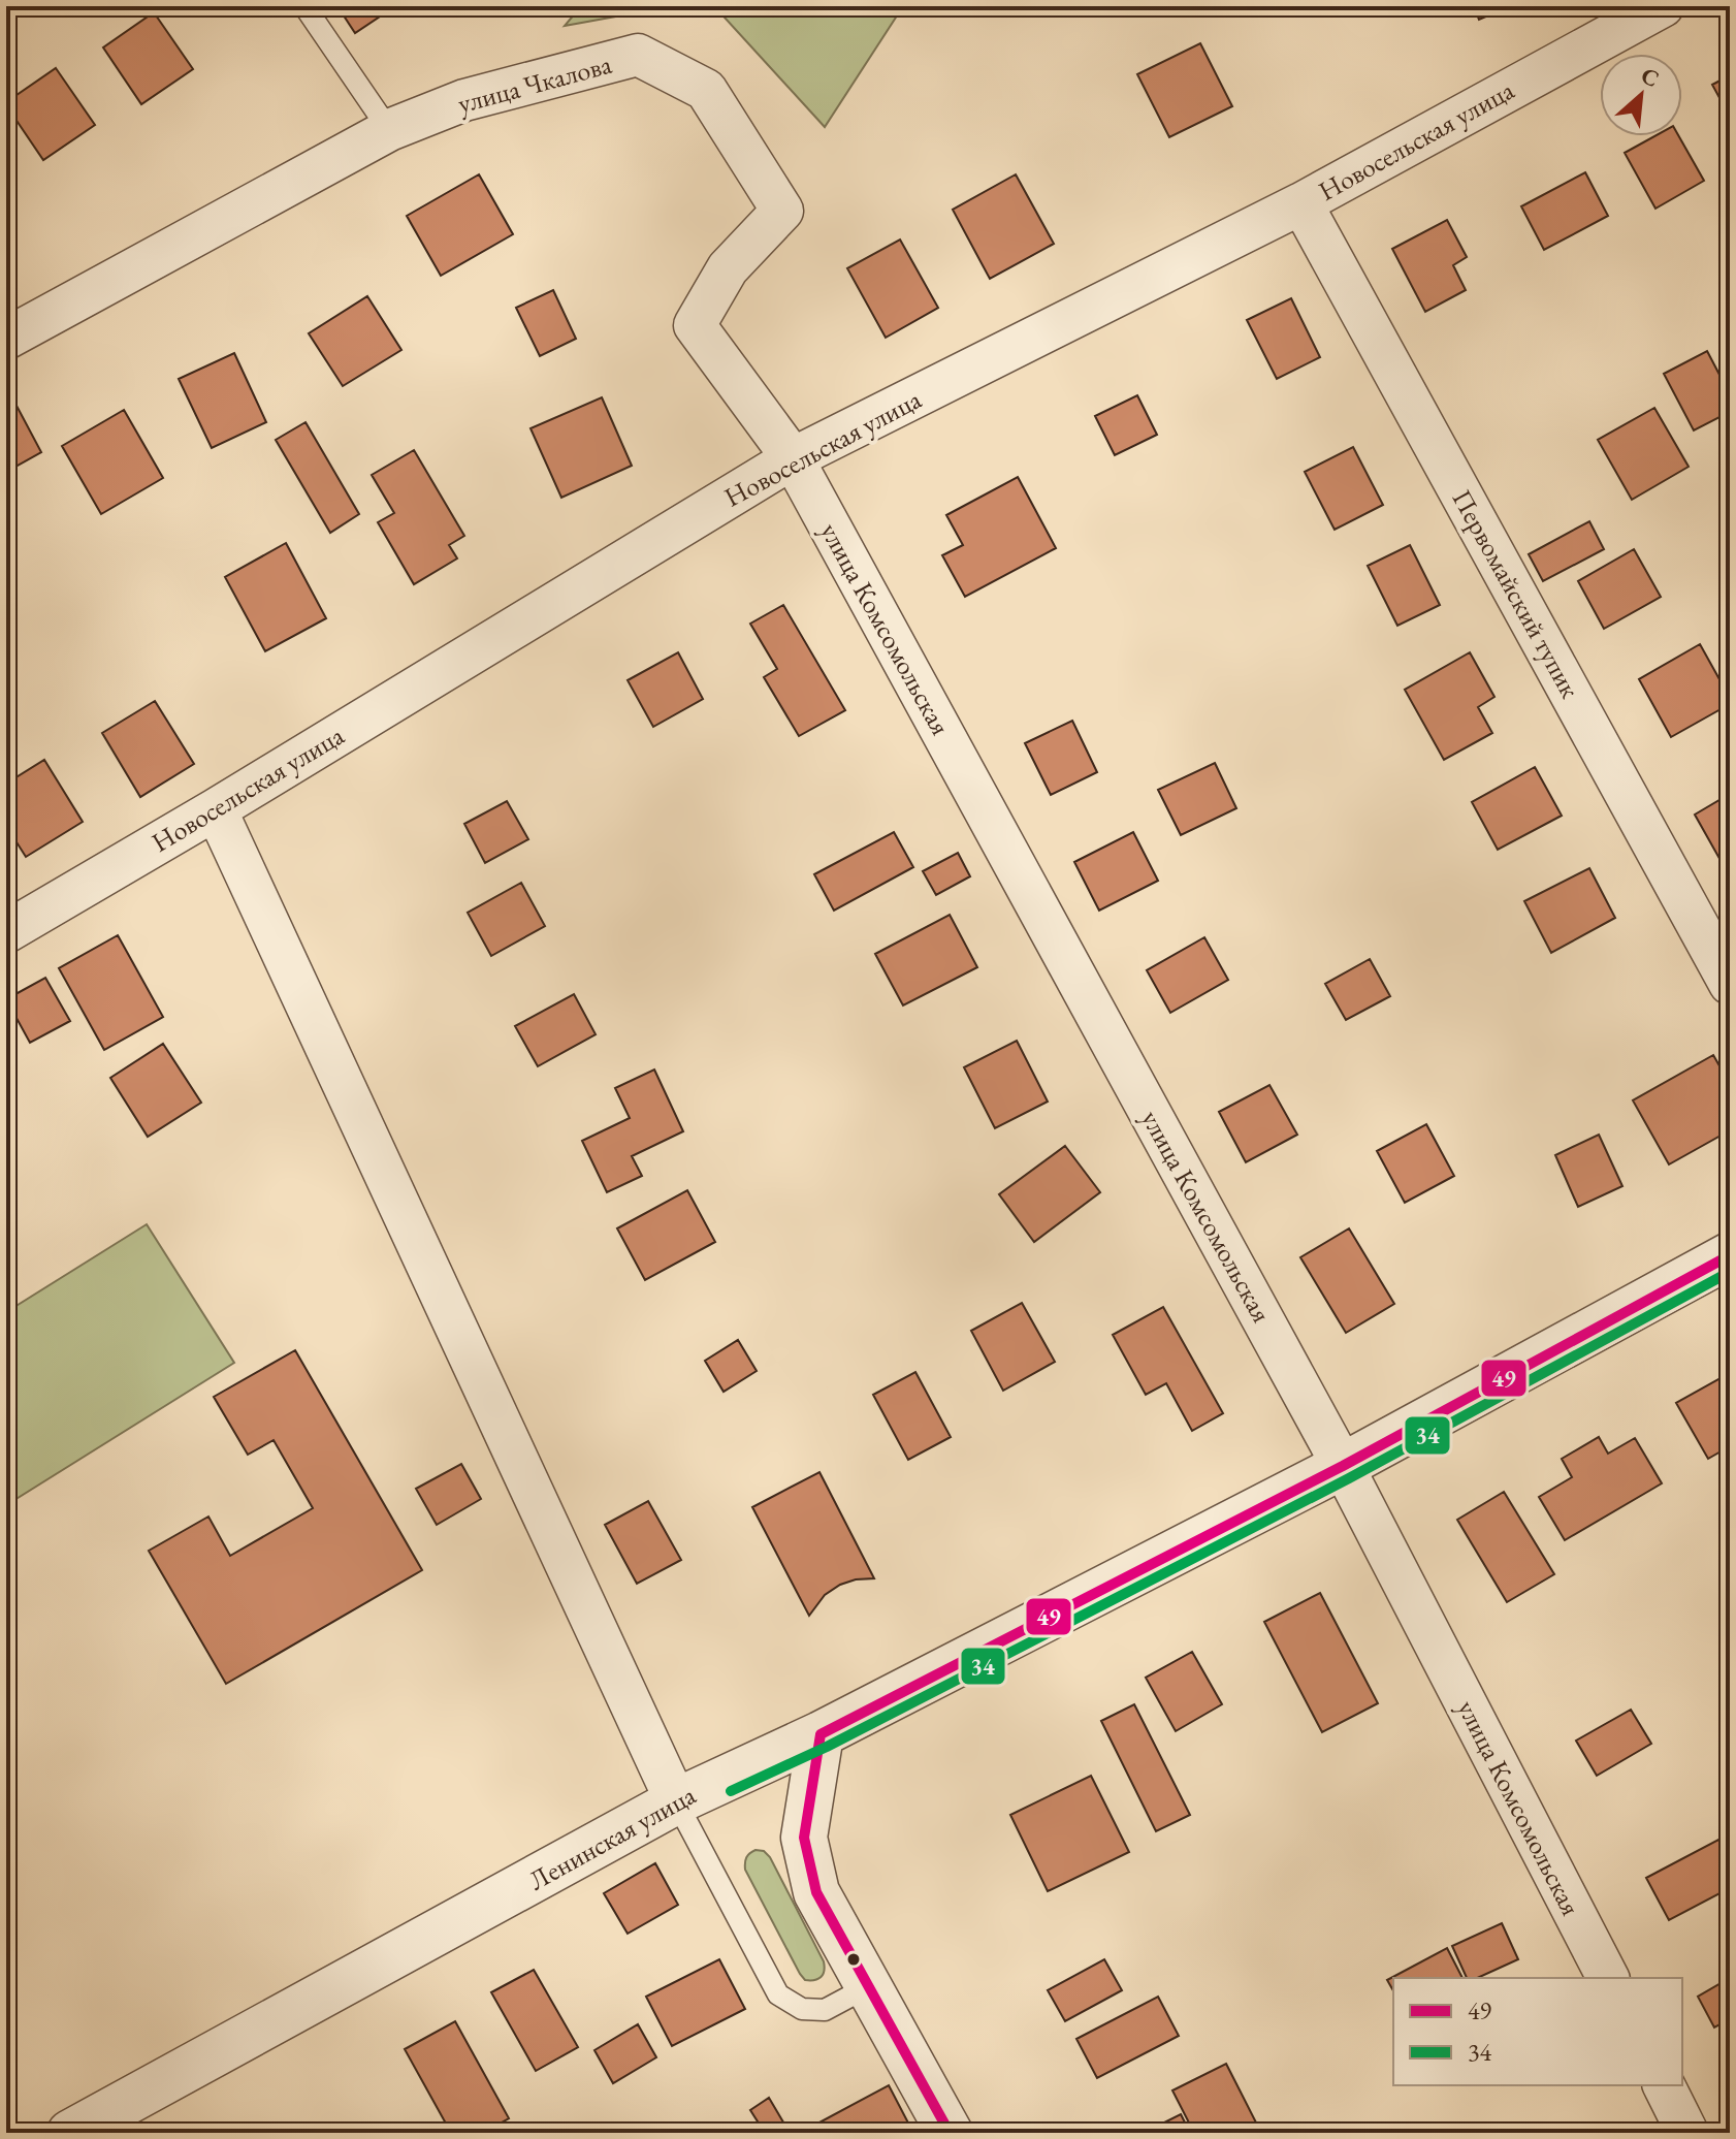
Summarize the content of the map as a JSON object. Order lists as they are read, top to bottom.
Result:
{
  "streets": {
    "street": [
      "улица Чкалова",
      "Новосельская улица",
      "Первомайский тупик",
      "улица Комсомольская",
      "Ленинская улица"
    ]
  },
  "crossings": [
    ["улица Чкалова", "Новосельская улица"],
    ["улица Чкалова", "улица Комсомольская"],
    ["Новосельская улица", "Первомайский тупик"],
    ["Новосельская улица", "улица Комсомольская"],
    ["улица Комсомольская", "Ленинская улица"]
  ],
  "lines": ["transit line 49", "transit line 34"],
  "legend": ["49", "34"],
  "north": "top right"
}
